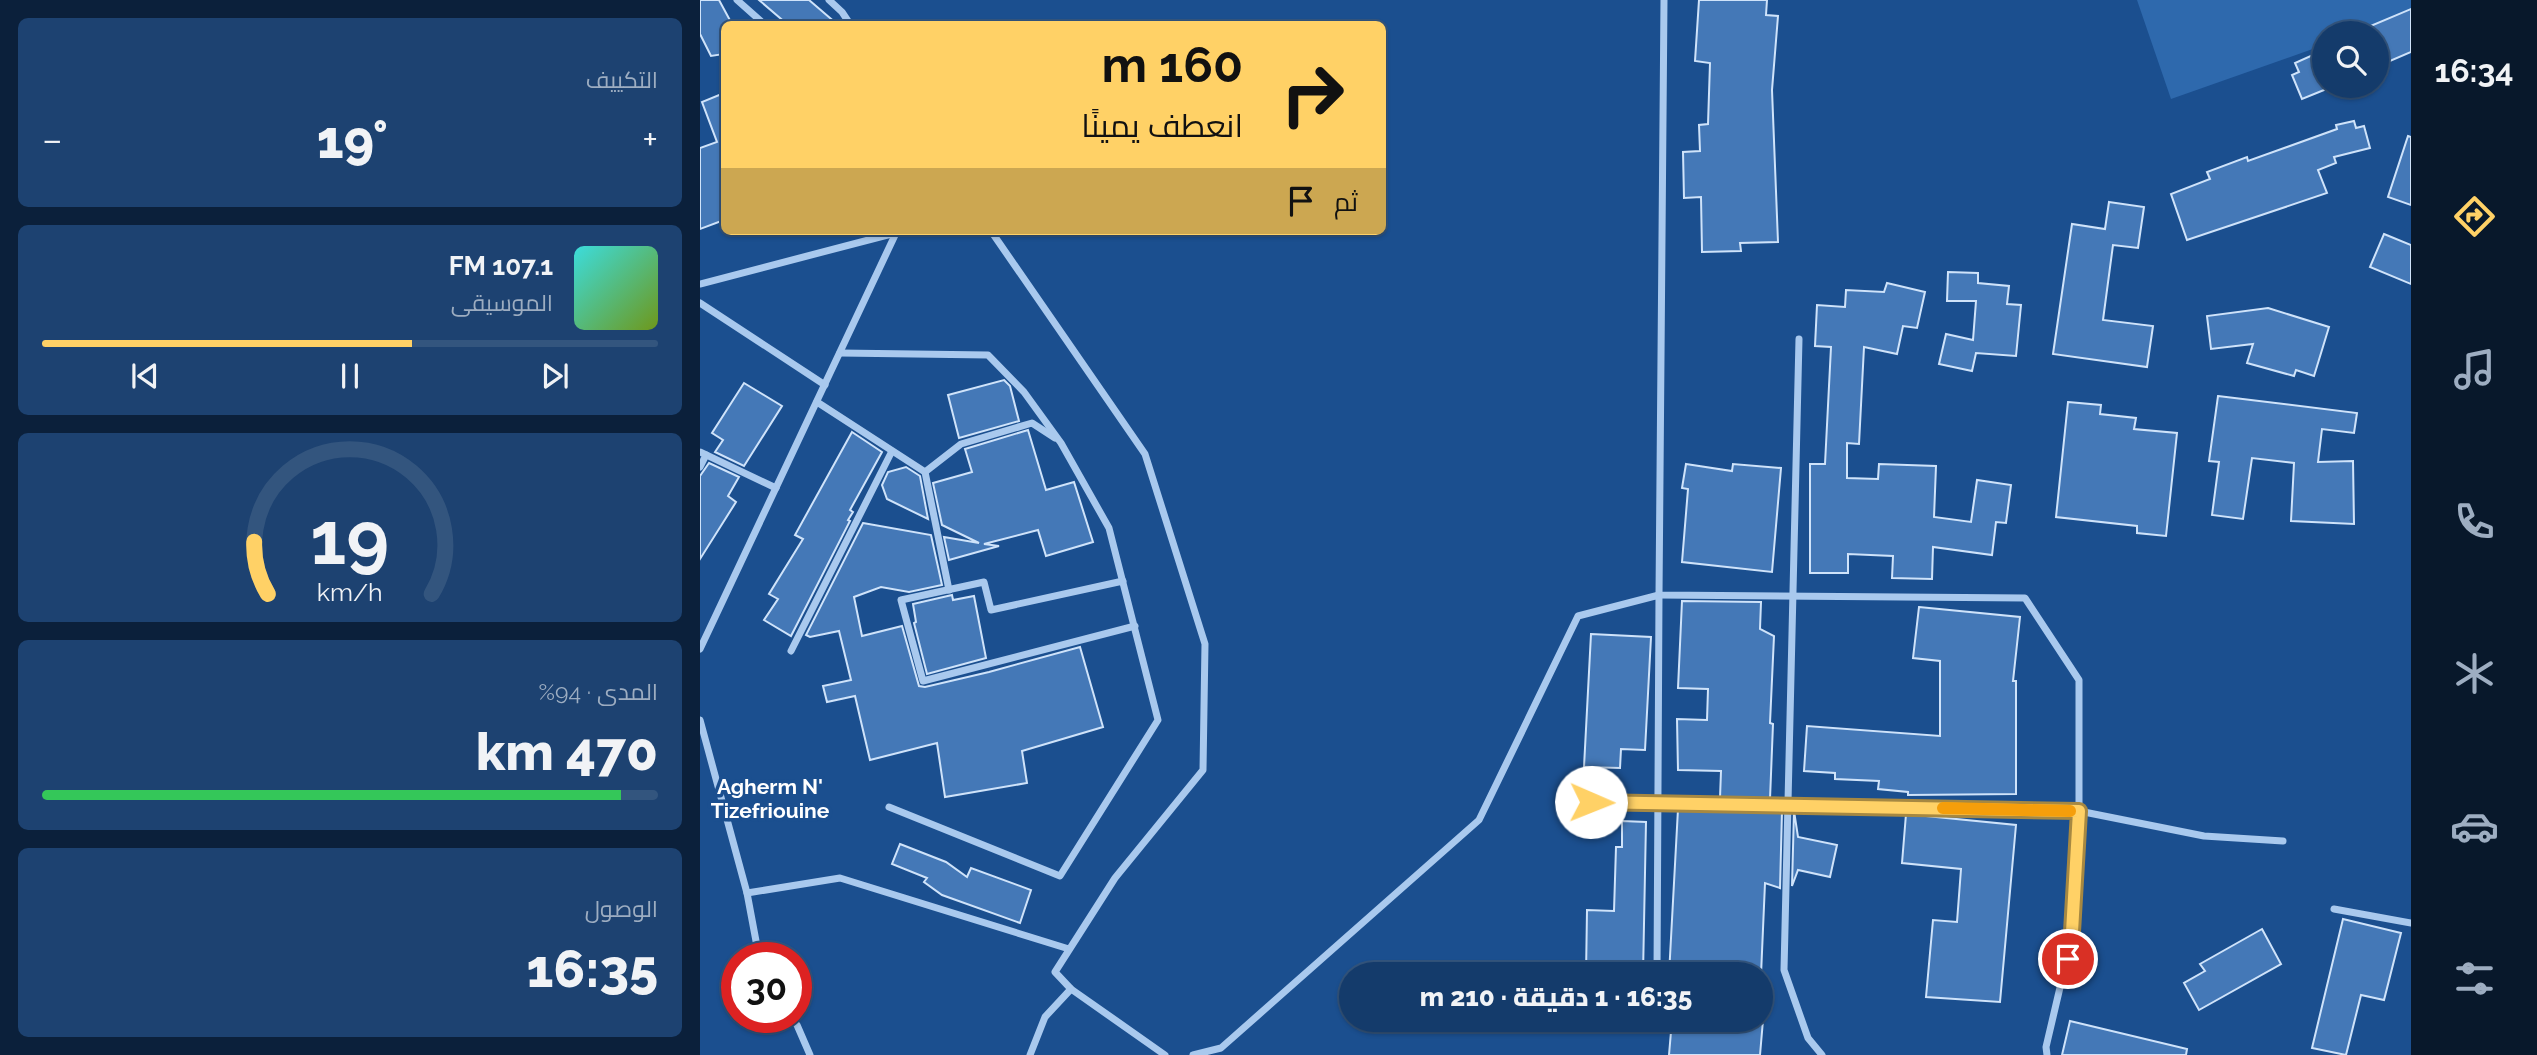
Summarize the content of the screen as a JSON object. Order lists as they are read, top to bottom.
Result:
{
  "districts": ["Agherm N' Tizefriouine"],
  "page": {
    "tabs": "16:34",
    "tile": [
      "التكييف",
      ["المدى · 94%", "470 km"],
      ["الوصول", "16:35"]
    ],
    "turn": ["160 m", "انعطف يمينًا"],
    "heat": ["−", "19°", "+"],
    "then": "ثم",
    "song": ["107.1 FM", "الموسيقى"],
    "limit": "30",
    "trip": "16:35 · 1 دقيقة · 210 m",
    "gauge": ["19", "km/h"]
  }
}
